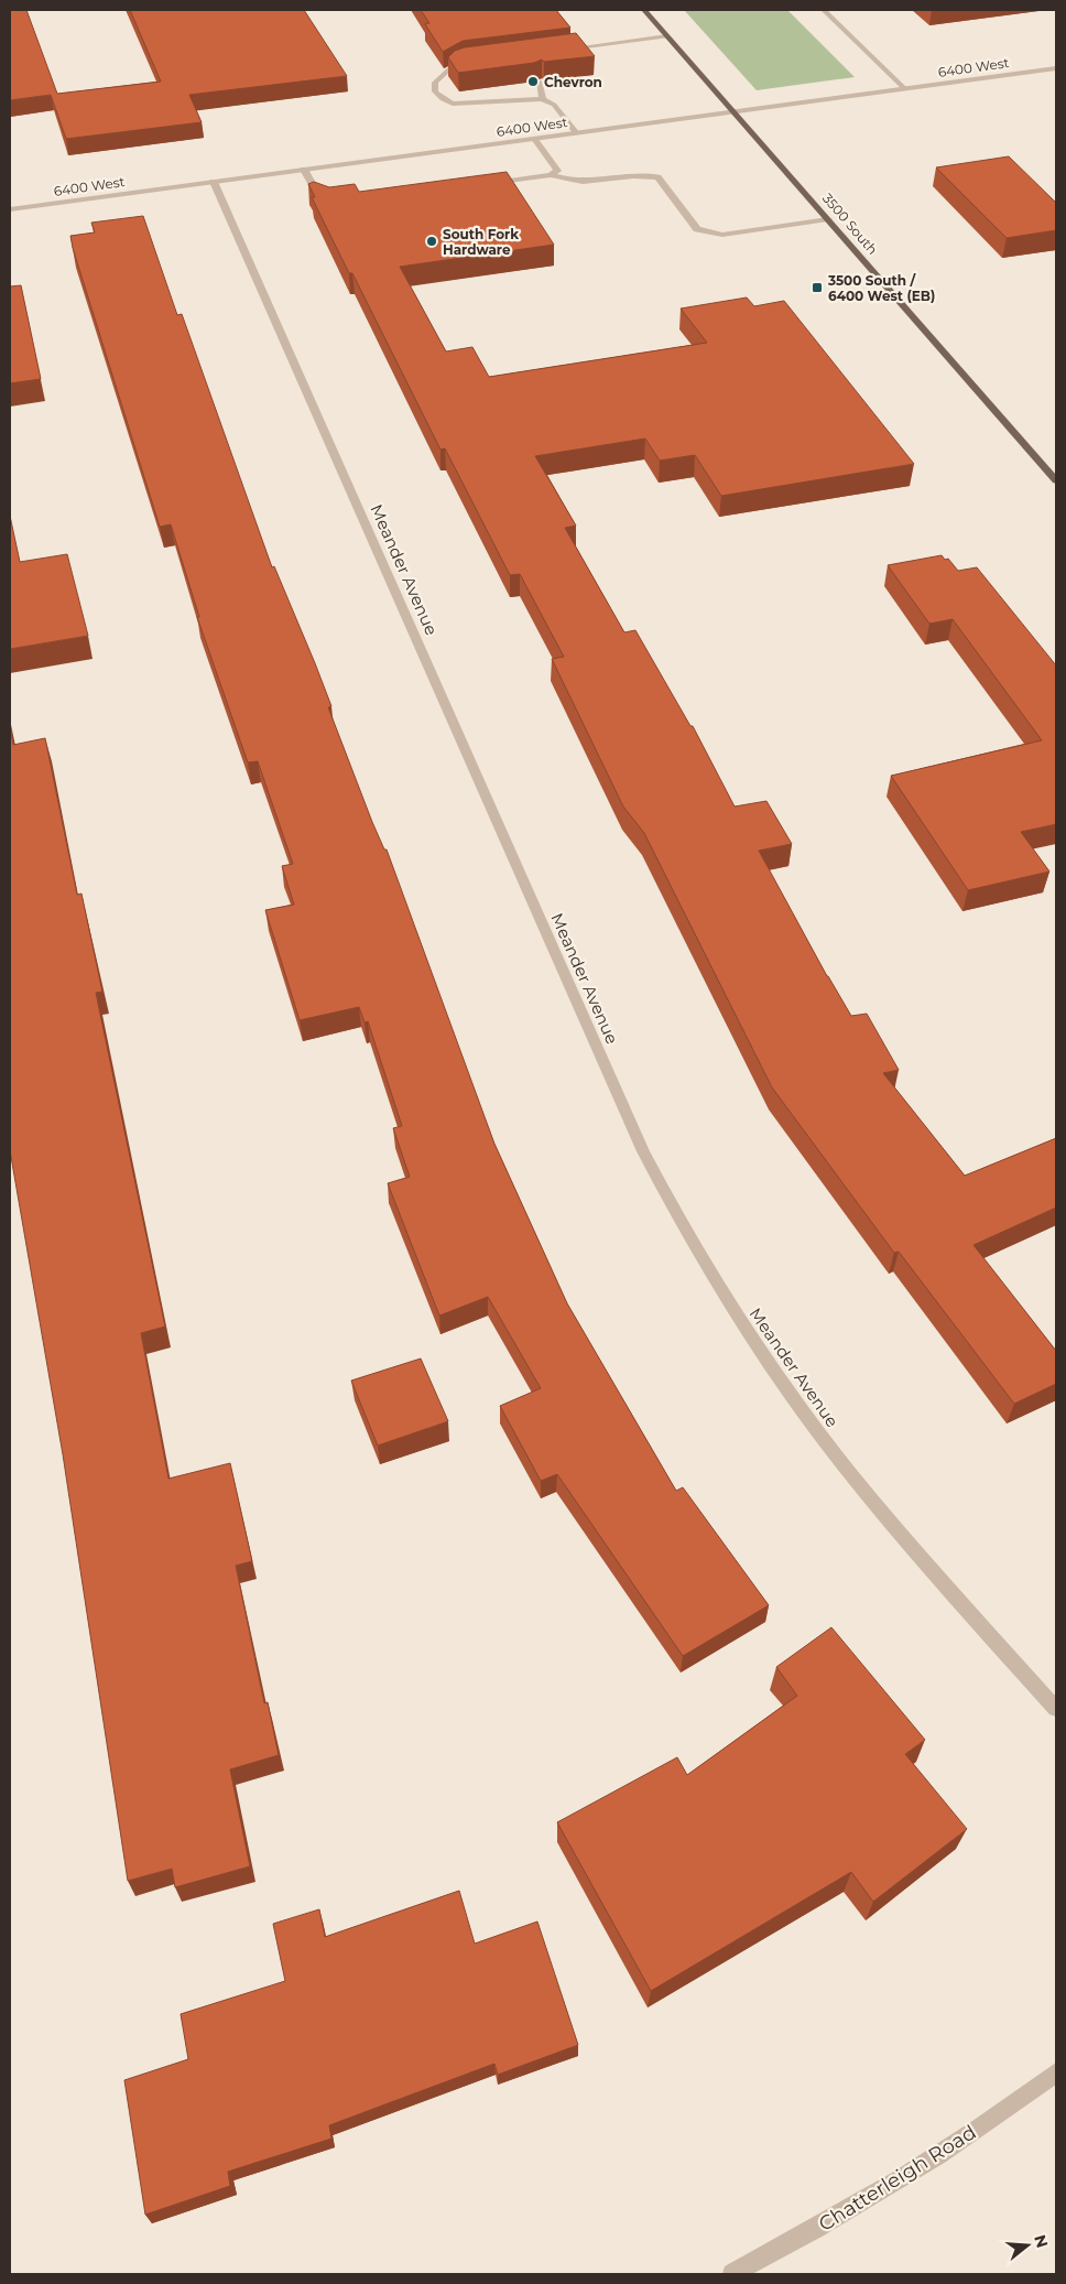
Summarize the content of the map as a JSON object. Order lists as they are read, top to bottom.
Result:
{
  "streets": {
    "main road": ["3500 South"],
    "street": ["6400 West", "Meander Avenue", "Chatterleigh Road"]
  },
  "crossings": [
    ["6400 West", "3500 South"],
    ["6400 West", "Meander Avenue"]
  ],
  "places": {
    "other": ["Chevron", "South Fork Hardware"],
    "transit": ["3500 South / 6400 West (EB)"]
  },
  "north": "right"
}
